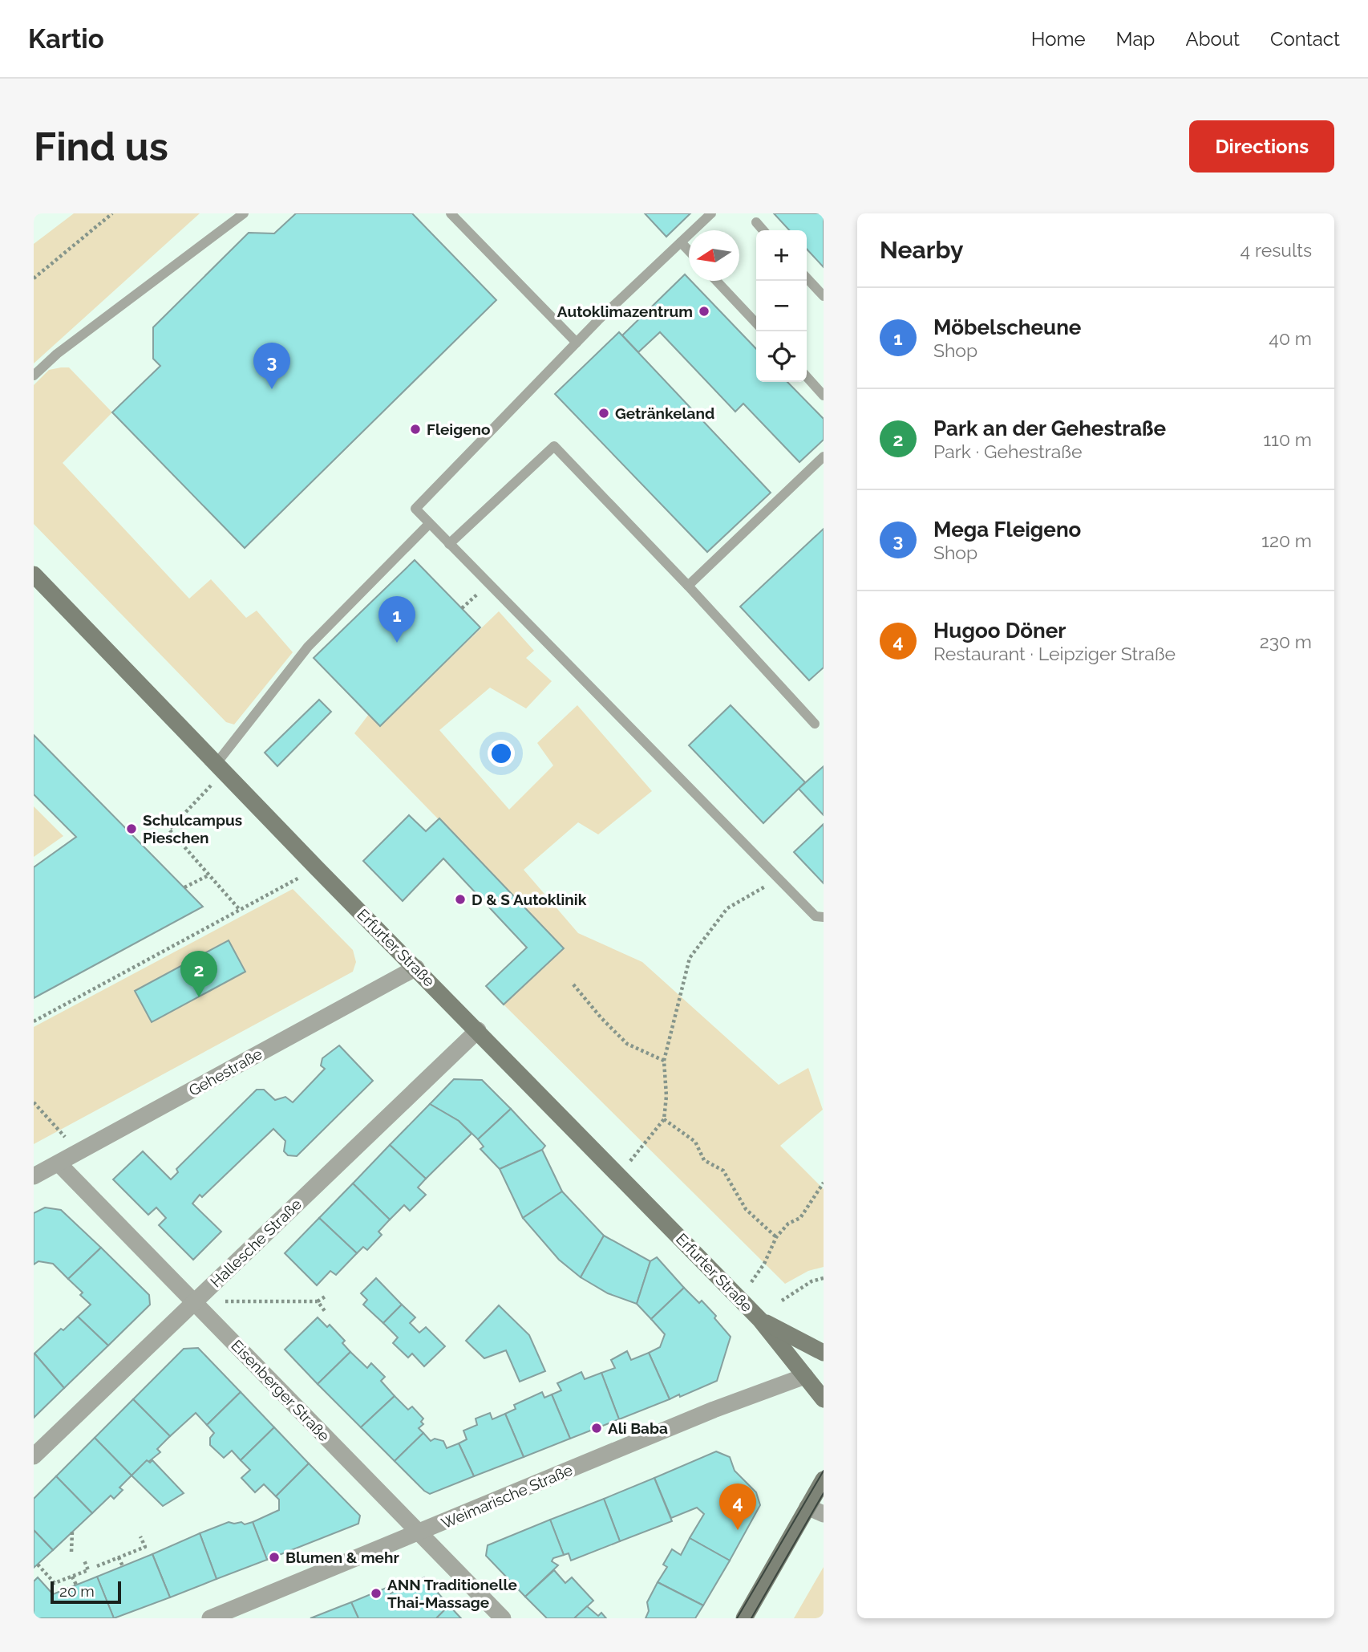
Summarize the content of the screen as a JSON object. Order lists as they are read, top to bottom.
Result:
{
  "streets": {
    "street": [
      "Erfurter Straße",
      "Gehestraße",
      "Hallesche Straße",
      "Eisenberger Straße",
      "Weimarische Straße"
    ]
  },
  "crossings": [
    ["Erfurter Straße", "Gehestraße"],
    ["Erfurter Straße", "Hallesche Straße"],
    ["Erfurter Straße", "Weimarische Straße"],
    ["Gehestraße", "Eisenberger Straße"],
    ["Hallesche Straße", "Eisenberger Straße"],
    ["Eisenberger Straße", "Weimarische Straße"]
  ],
  "places": [
    "Autoklimazentrum",
    "Getränkeland",
    "Fleigeno",
    "Schulcampus Pieschen",
    "D & S Autoklinik",
    "Ali Baba",
    "Blumen & mehr",
    "ANN Traditionelle Thai-Massage"
  ],
  "scale_bar": "20 m",
  "north": "left",
  "page": {
    "header": "Kartio",
    "nav": [
      "Home",
      "Map",
      "About",
      "Contact"
    ],
    "buttons": "Directions",
    "title": "Find us",
    "heading": ["Nearby", "4 results"],
    "map_buttons": ["+", "−"],
    "list": [
      {
        "mark": "1",
        "name": "Möbelscheune",
        "note": "Shop",
        "value": "40 m"
      },
      {
        "mark": "2",
        "name": "Park an der Gehestraße",
        "note": "Park · Gehestraße",
        "value": "110 m"
      },
      {
        "mark": "3",
        "name": "Mega Fleigeno",
        "note": "Shop",
        "value": "120 m"
      },
      {
        "mark": "4",
        "name": "Hugoo Döner",
        "note": "Restaurant · Leipziger Straße",
        "value": "230 m"
      }
    ],
    "pins": [
      "3",
      "1",
      "2",
      "4"
    ],
    "scale": "20 m"
  }
}
